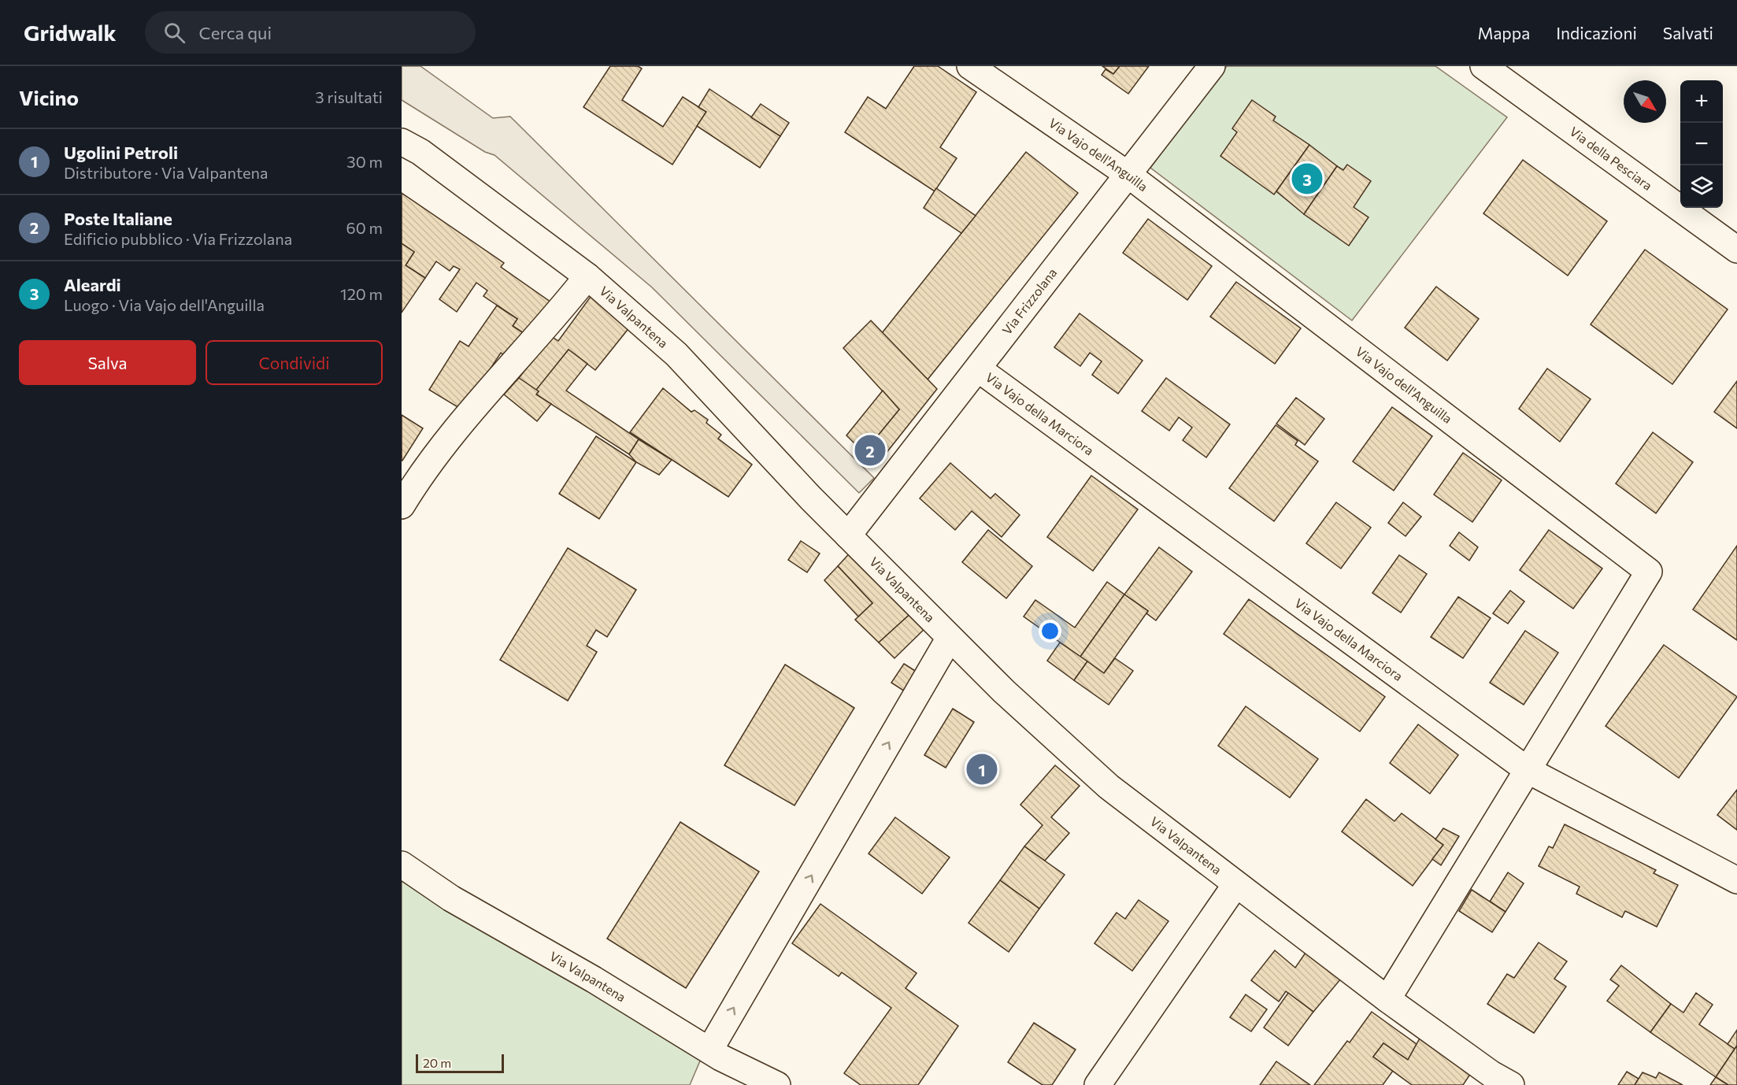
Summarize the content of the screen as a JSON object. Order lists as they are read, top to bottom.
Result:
{
  "streets": {
    "street": [
      "Via Vajo dell'Anguilla",
      "Via della Pesciara",
      "Via Frizzolana",
      "Via Valpantena",
      "Via Vajo della Marciora"
    ]
  },
  "crossings": [
    ["Via Vajo dell'Anguilla", "Via Frizzolana"],
    ["Via Vajo dell'Anguilla", "Via Vajo della Marciora"],
    ["Via Frizzolana", "Via Valpantena"],
    ["Via Frizzolana", "Via Vajo della Marciora"]
  ],
  "scale_bar": "20 m",
  "north": "bottom right",
  "page": {
    "header": "Gridwalk",
    "search": "Cerca qui",
    "nav": ["Mappa", "Indicazioni", "Salvati"],
    "heading": ["Vicino", "3 risultati"],
    "map_buttons": ["+", "−"],
    "list": [
      {
        "mark": "1",
        "name": "Ugolini Petroli",
        "note": "Distributore · Via Valpantena",
        "value": "30 m"
      },
      {
        "mark": "2",
        "name": "Poste Italiane",
        "note": "Edificio pubblico · Via Frizzolana",
        "value": "60 m"
      },
      {
        "mark": "3",
        "name": "Aleardi",
        "note": "Luogo · Via Vajo dell'Anguilla",
        "value": "120 m"
      }
    ],
    "pins": ["3", "2", "1"],
    "buttons": ["Salva", "Condividi"],
    "scale": "20 m"
  }
}
